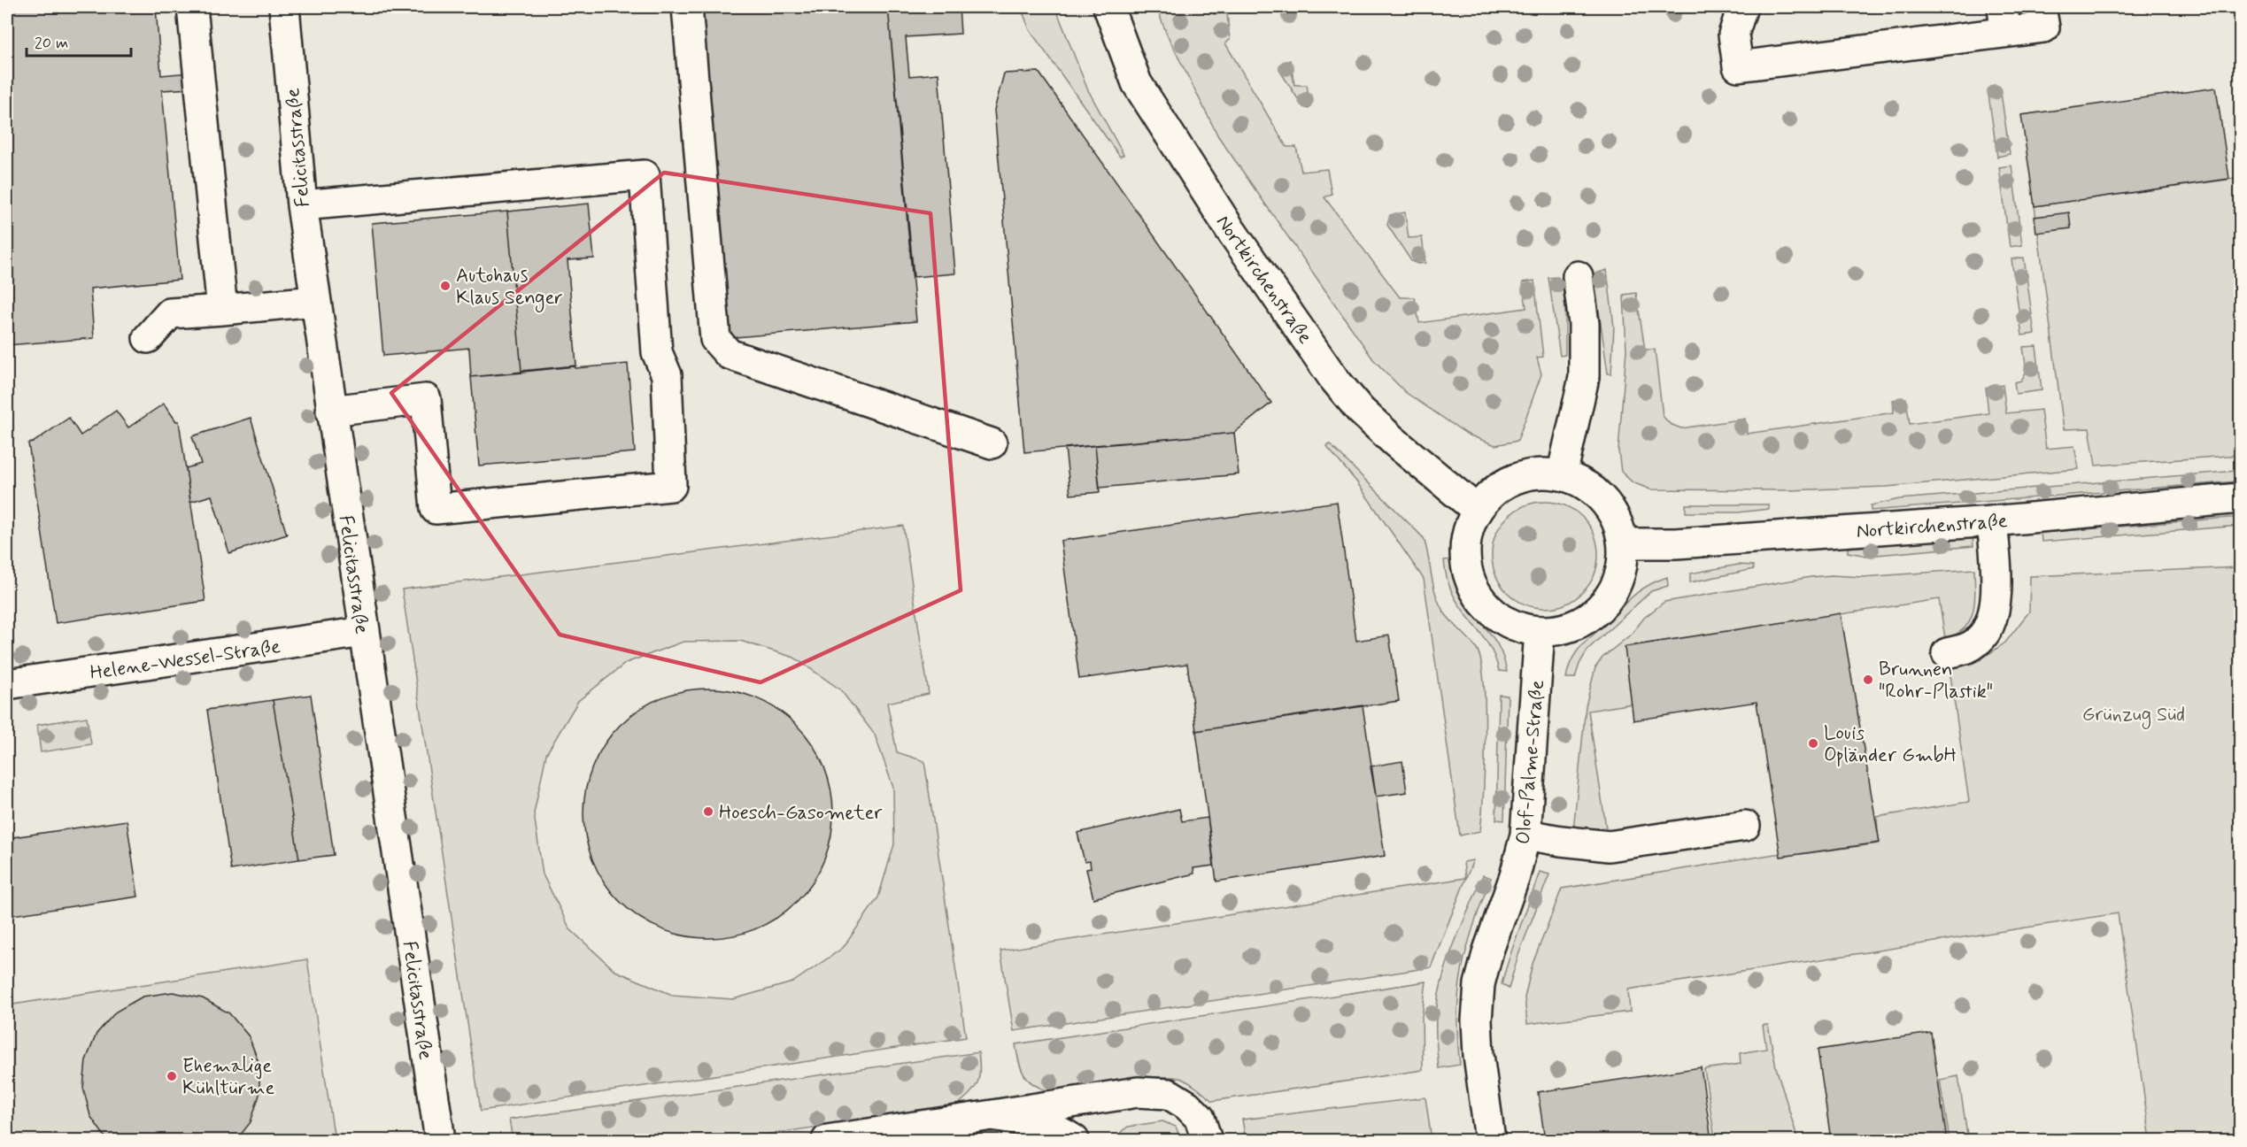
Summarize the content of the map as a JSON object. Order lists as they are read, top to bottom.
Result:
{
  "streets": {
    "street": [
      "Felicitasstraße",
      "Nortkirchenstraße",
      "Helene-Wessel-Straße",
      "Olof-Palme-Straße"
    ]
  },
  "crossings": [
    ["Felicitasstraße", "Helene-Wessel-Straße"],
    ["Nortkirchenstraße", "Olof-Palme-Straße"]
  ],
  "parks": ["Grünzug Süd"],
  "places": [
    "Autohaus Klaus Senger",
    "Brunnen \"Rohr-Plastik\"",
    "Louis Opländer GmbH",
    "Hoesch-Gasometer",
    "Ehemalige Kühltürme"
  ],
  "scale_bar": "20 m"
}
